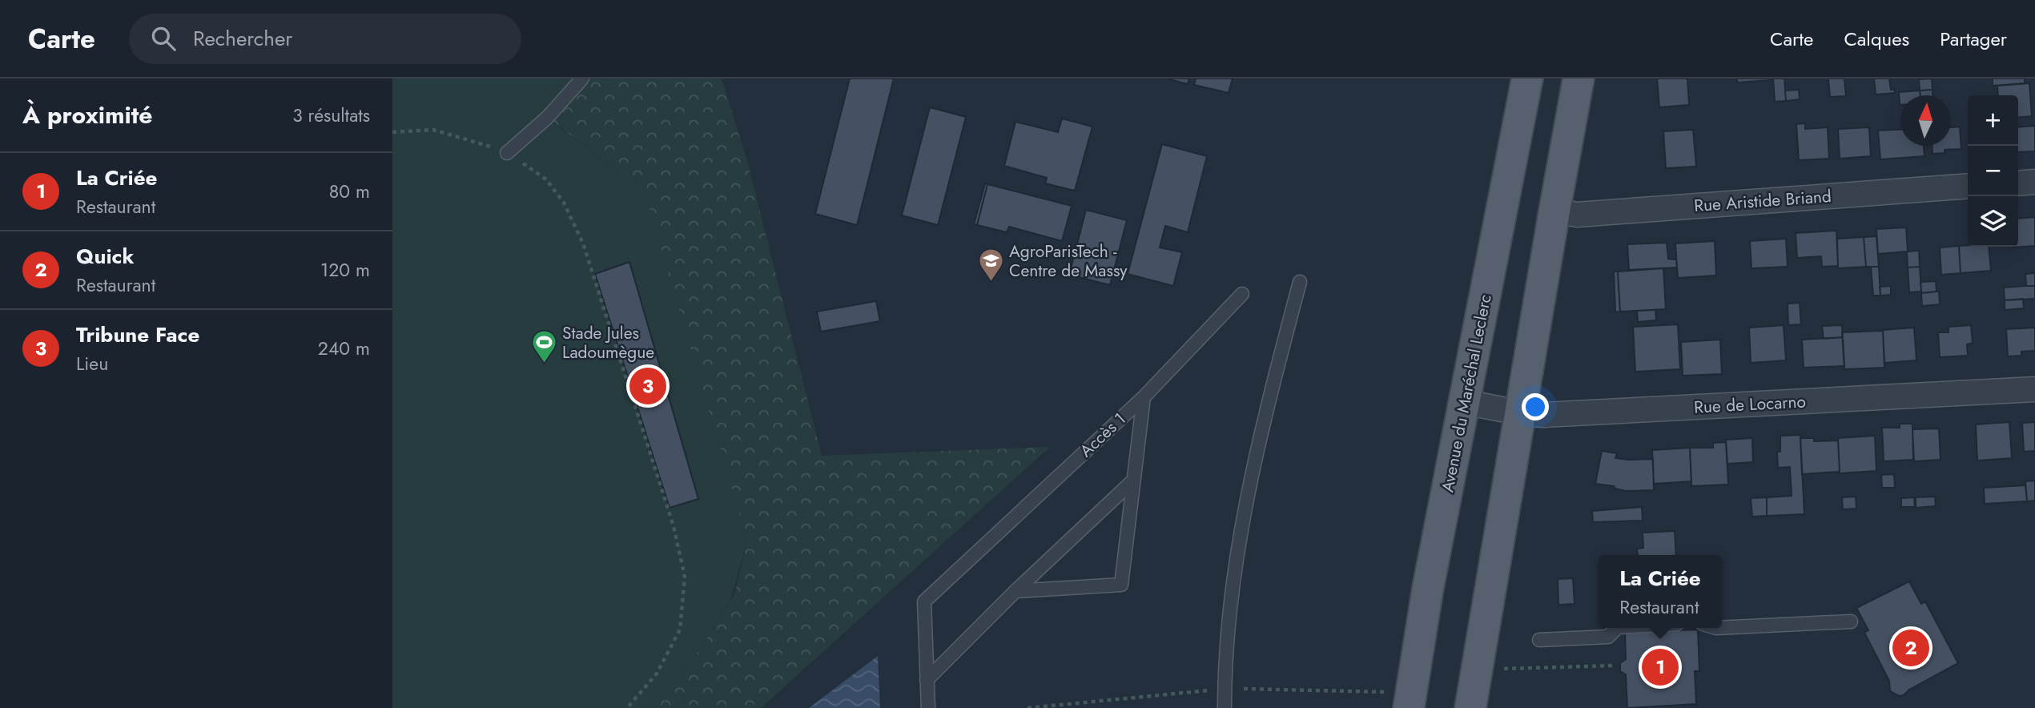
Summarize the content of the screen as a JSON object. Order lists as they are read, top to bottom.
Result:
{
  "streets": {
    "main road": ["Avenue du Maréchal Leclerc"],
    "street": ["Rue Aristide Briand", "Rue de Locarno"],
    "lane": ["Accès 1"]
  },
  "crossings": [
    ["Avenue du Maréchal Leclerc", "Rue de Locarno"]
  ],
  "places": {
    "school or university": ["AgroParisTech - Centre de Massy"],
    "sports": ["Stade Jules Ladoumègue"]
  },
  "north": "top",
  "page": {
    "header": "Carte",
    "search": "Rechercher",
    "nav": ["Carte", "Calques", "Partager"],
    "heading": ["À proximité", "3 résultats"],
    "map_buttons": ["+", "−"],
    "list": [
      {
        "mark": "1",
        "name": "La Criée",
        "note": "Restaurant",
        "value": "80 m"
      },
      {
        "mark": "2",
        "name": "Quick",
        "note": "Restaurant",
        "value": "120 m"
      },
      {
        "mark": "3",
        "name": "Tribune Face",
        "note": "Lieu",
        "value": "240 m"
      }
    ],
    "pins": ["3", "2", "1"],
    "popup": ["La Criée", "Restaurant"]
  }
}
